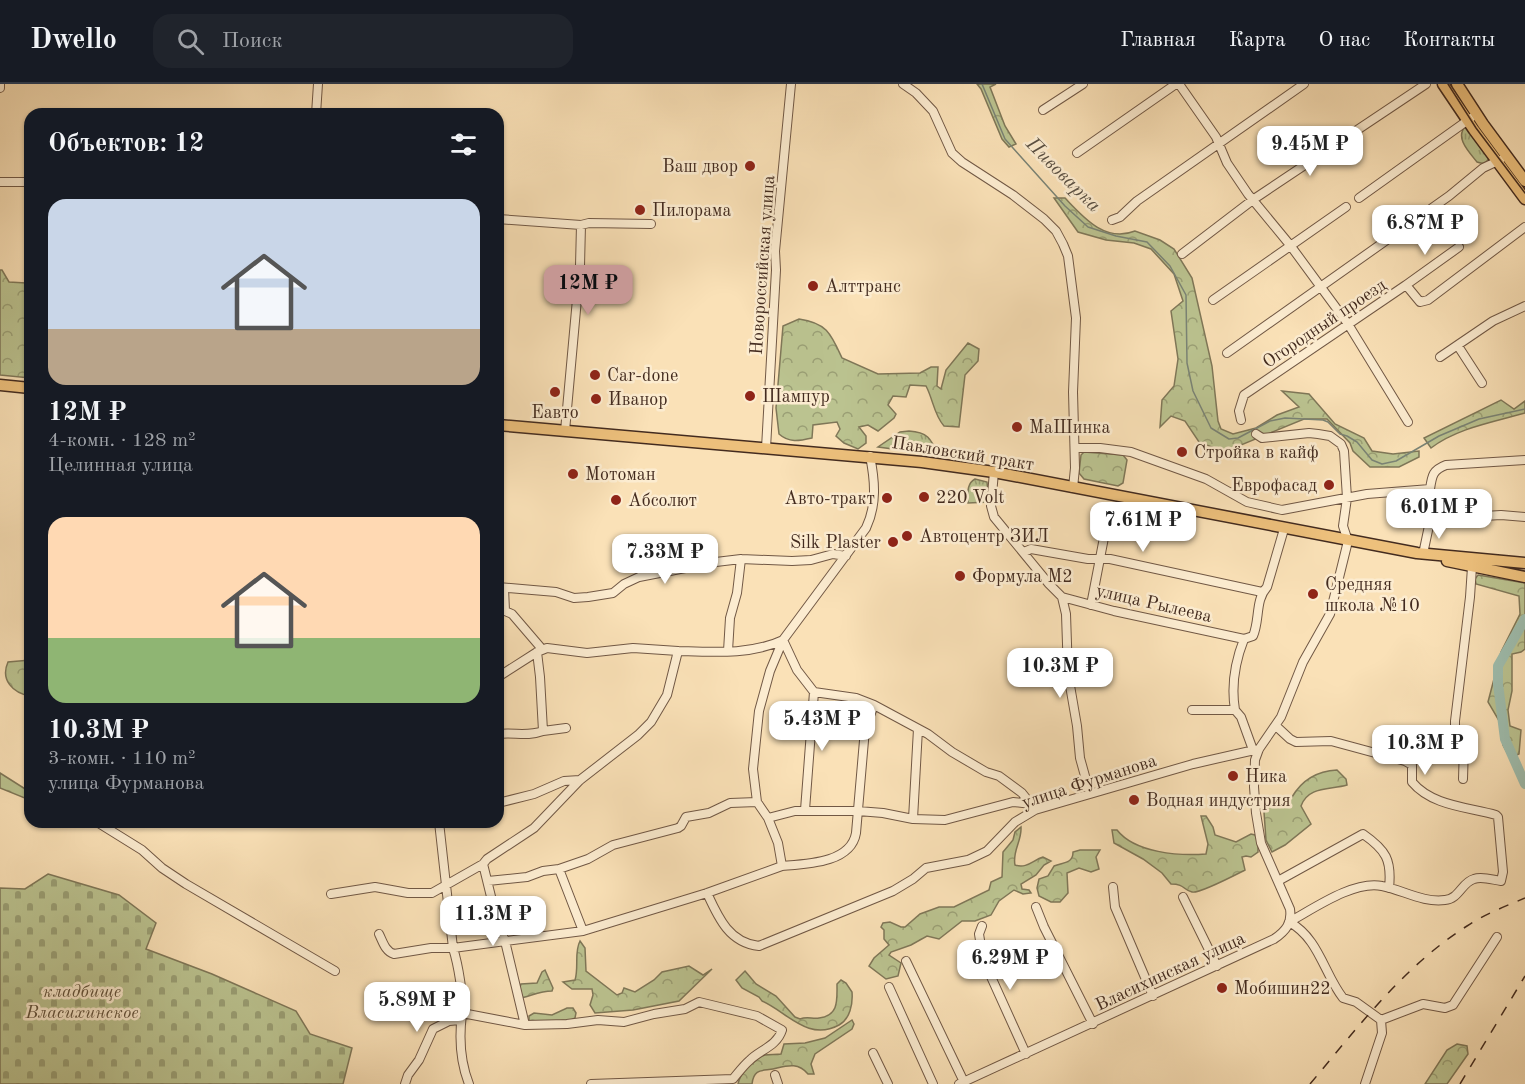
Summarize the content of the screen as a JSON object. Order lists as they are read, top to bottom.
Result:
{
  "streets": {
    "main road": ["Павловский тракт"],
    "street": [
      "Новороссийская улица",
      "Огородный проезд",
      "улица Рылеева",
      "улица Фурманова",
      "Власихинская улица"
    ]
  },
  "crossings": [
    ["Новороссийская улица", "Павловский тракт"]
  ],
  "water": ["Пивоварка"],
  "parks": ["кладбище Власихинское"],
  "places": [
    "Ваш двор",
    "Пилорама",
    "Алттранс",
    "Car-done",
    "Еавто",
    "Шампур",
    "Иванор",
    "МаШинка",
    "Стройка в кайф",
    "Мотоман",
    "Еврофасад",
    "220 Volt",
    "Авто-тракт",
    "Абсолют",
    "Автоцентр ЗИЛ",
    "Silk Plaster",
    "Формула М2",
    "Средняя школа №10",
    "Ника",
    "Водная индустрия",
    "Мобишин22"
  ],
  "page": {
    "header": "Dwello",
    "search": "Поиск",
    "nav": [
      "Главная",
      "Карта",
      "О нас",
      "Контакты"
    ],
    "heading": "Объектов: 12",
    "price": [
      "9.45M ₽",
      "6.87M ₽",
      "12M ₽",
      "6.01M ₽",
      "7.61M ₽",
      "7.33M ₽",
      "10.3M ₽",
      "5.43M ₽",
      "10.3M ₽",
      "11.3M ₽",
      "6.29M ₽",
      "5.89M ₽"
    ],
    "list": [
      {
        "name": "12M ₽",
        "note": "4-комн. · 128 m² · Целинная улица"
      },
      {
        "name": "10.3M ₽",
        "note": "3-комн. · 110 m² · улица Фурманова"
      }
    ]
  }
}
